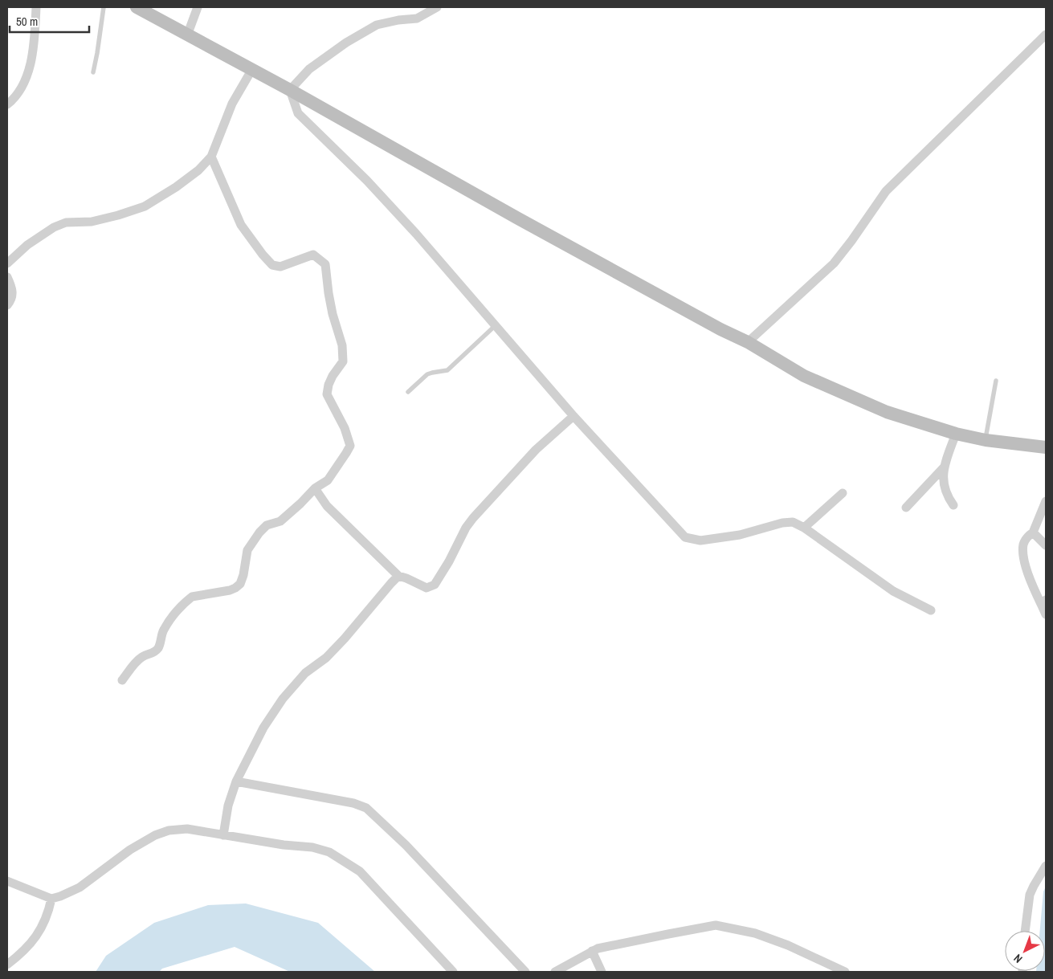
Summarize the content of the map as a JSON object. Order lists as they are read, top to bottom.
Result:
{
  "scale_bar": "50 m",
  "north": "bottom left"
}
